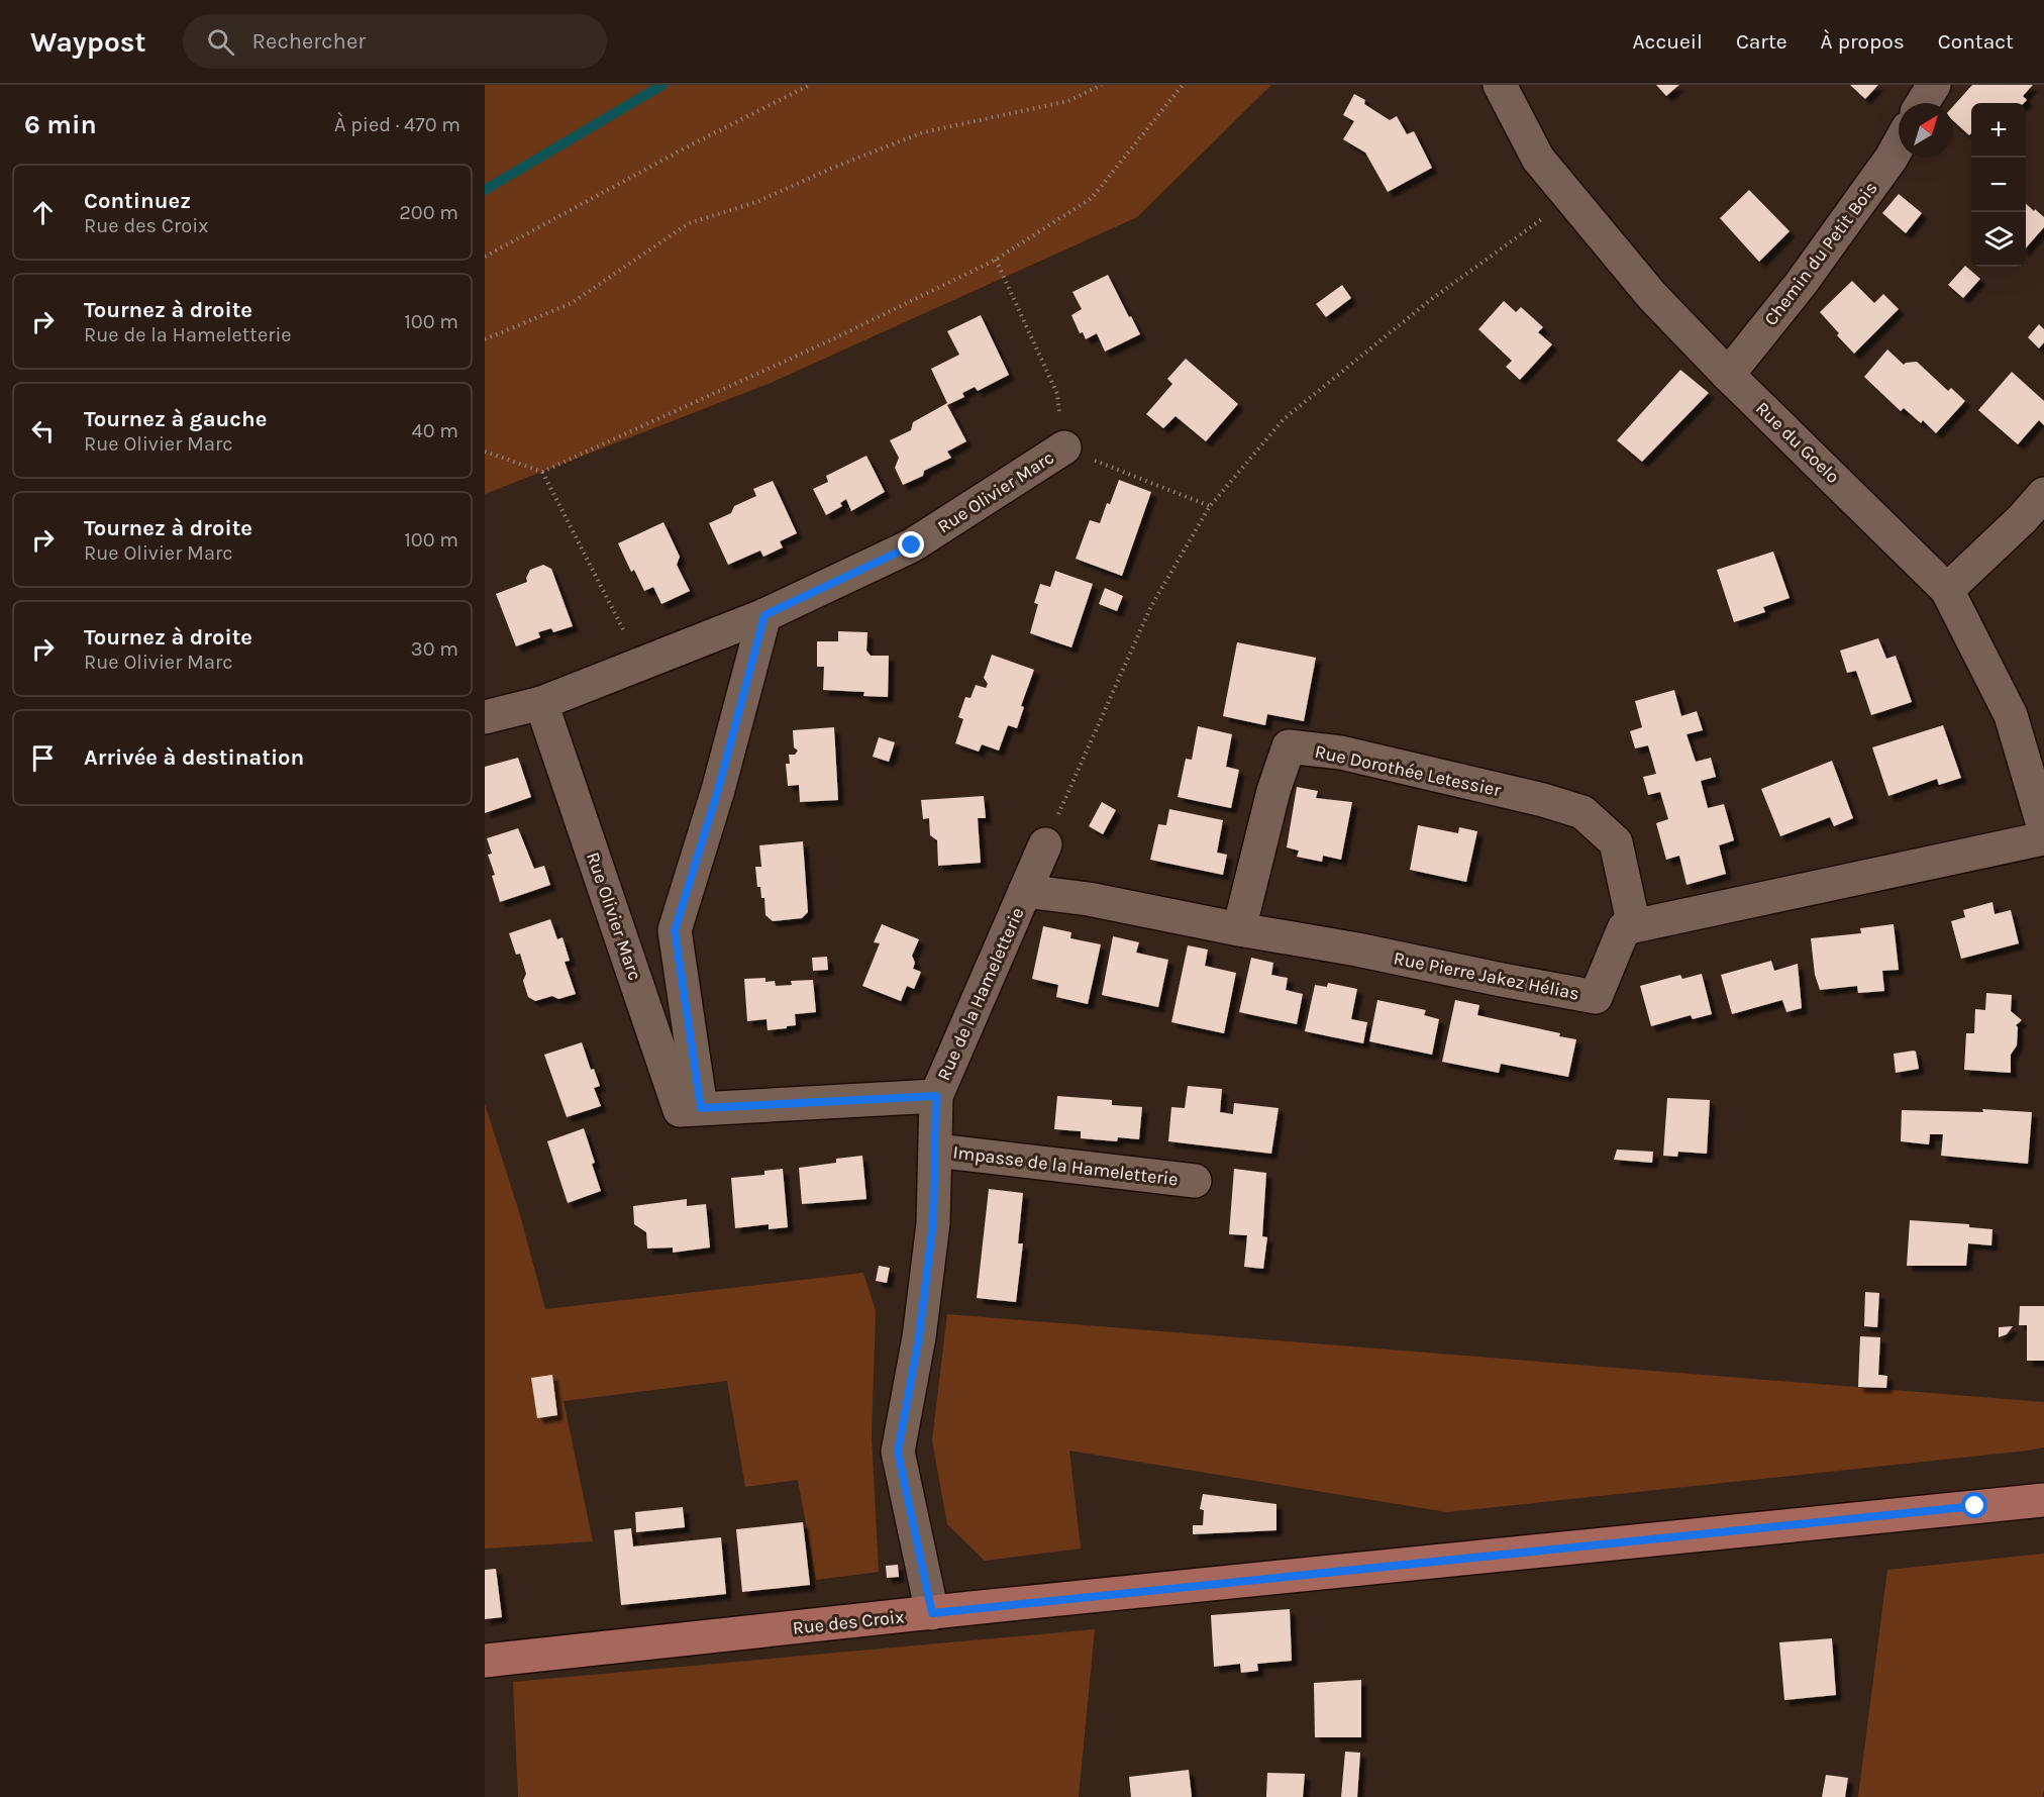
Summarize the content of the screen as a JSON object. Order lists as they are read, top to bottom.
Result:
{
  "streets": {
    "main road": ["Rue des Croix"],
    "street": [
      "Chemin du Petit Bois",
      "Rue du Goelo",
      "Rue Olivier Marc",
      "Rue Dorothée Letessier",
      "Rue Pierre Jakez Hélias",
      "Rue de la Hameletterie",
      "Impasse de la Hameletterie"
    ]
  },
  "crossings": [
    ["Chemin du Petit Bois", "Rue du Goelo"],
    ["Rue Dorothée Letessier", "Rue Pierre Jakez Hélias"],
    ["Rue Pierre Jakez Hélias", "Rue de la Hameletterie"],
    ["Rue de la Hameletterie", "Impasse de la Hameletterie"],
    ["Rue de la Hameletterie", "Rue des Croix"]
  ],
  "north": "top right",
  "page": {
    "header": "Waypost",
    "search": "Rechercher",
    "nav": [
      "Accueil",
      "Carte",
      "À propos",
      "Contact"
    ],
    "heading": ["6 min", "À pied · 470 m"],
    "map_buttons": ["+", "−"],
    "list": [
      ["Continuez", "Rue des Croix", "200 m"],
      ["Tournez à droite", "Rue de la Hameletterie", "100 m"],
      ["Tournez à gauche", "Rue Olivier Marc", "40 m"],
      ["Tournez à droite", "Rue Olivier Marc", "100 m"],
      ["Tournez à droite", "Rue Olivier Marc", "30 m"],
      "Arrivée à destination"
    ]
  }
}
